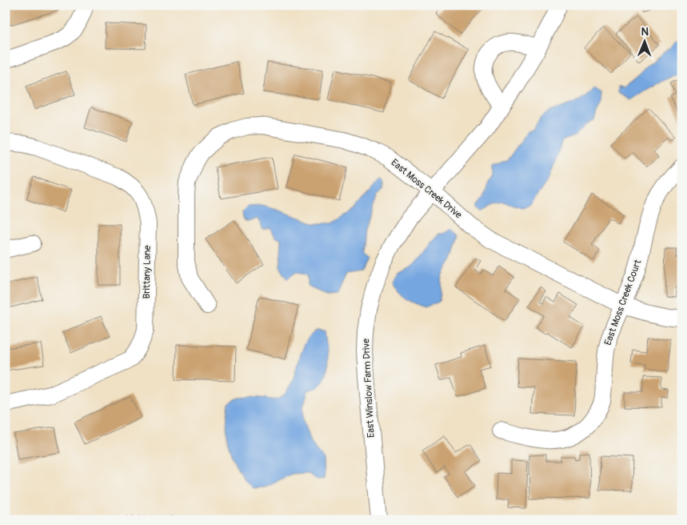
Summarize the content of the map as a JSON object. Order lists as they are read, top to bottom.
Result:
{
  "streets": {
    "street": [
      "East Moss Creek Drive",
      "Brittany Lane",
      "East Moss Creek Court",
      "East Winslow Farm Drive"
    ]
  },
  "crossings": [
    ["East Moss Creek Drive", "East Moss Creek Court"],
    ["East Moss Creek Drive", "East Winslow Farm Drive"]
  ],
  "north": "top"
}
